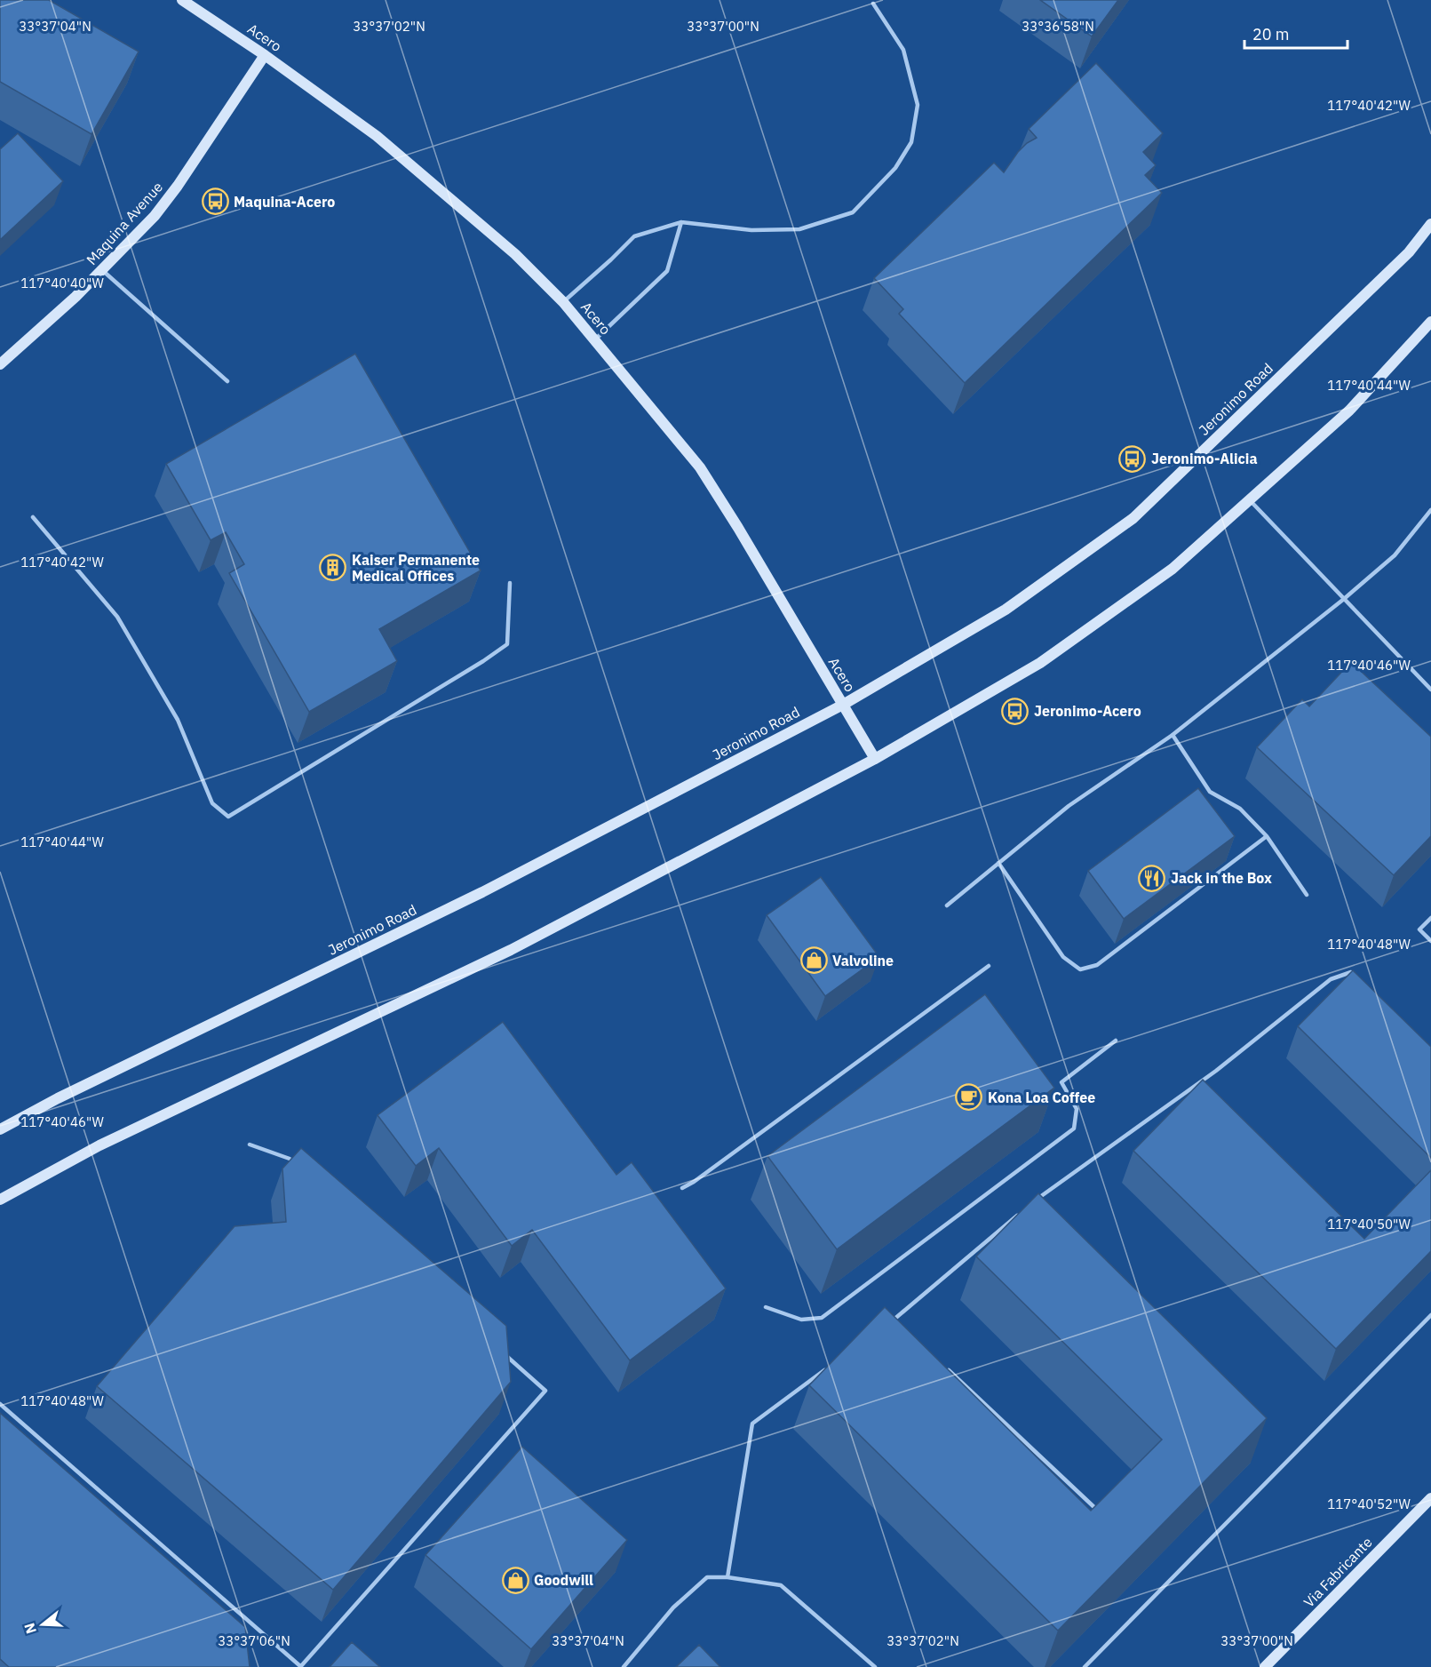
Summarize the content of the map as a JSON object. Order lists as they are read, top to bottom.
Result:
{
  "streets": {
    "main road": [
      "Acero",
      "Maquina Avenue",
      "Jeronimo Road",
      "Via Fabricante"
    ]
  },
  "crossings": [
    ["Acero", "Maquina Avenue"],
    ["Acero", "Jeronimo Road"]
  ],
  "places": {
    "bus stop": ["Maquina-Acero", "Jeronimo-Alicia", "Jeronimo-Acero"],
    "building": ["Kaiser Permanente Medical Offices"],
    "restaurant": ["Jack in the Box"],
    "shop": ["Valvoline", "Goodwill"],
    "cafe": ["Kona Loa Coffee"]
  },
  "scale_bar": "20 m",
  "north": "left",
  "coordinates": [
    "33°37'04\"N",
    "33°37'02\"N",
    "33°37'00\"N",
    "33°36'58\"N",
    "117°40'42\"W",
    "117°40'40\"W",
    "117°40'44\"W",
    "117°40'46\"W",
    "117°40'48\"W",
    "117°40'50\"W",
    "117°40'52\"W",
    "33°37'06\"N"
  ]
}
